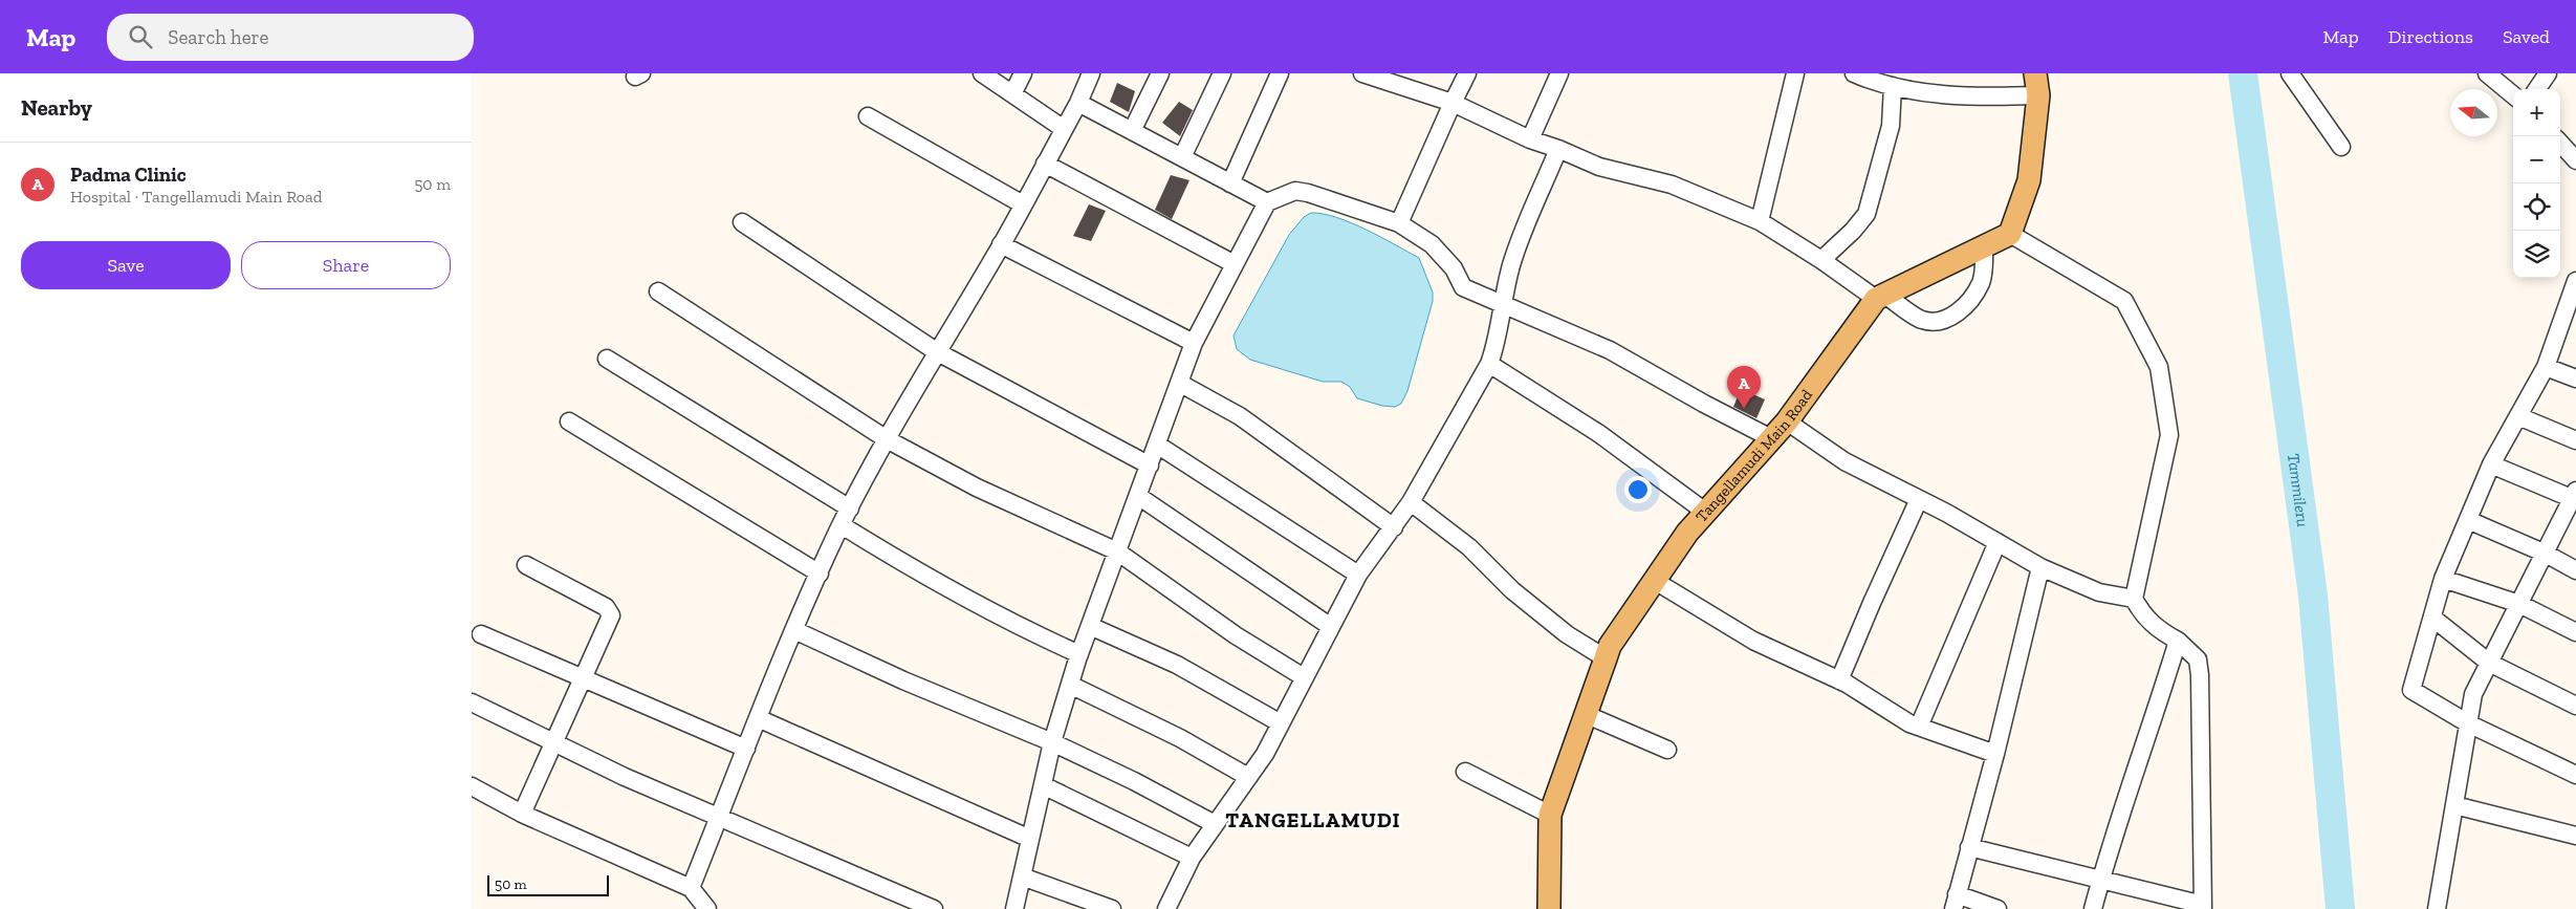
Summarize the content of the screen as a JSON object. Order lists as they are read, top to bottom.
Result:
{
  "streets": {
    "main road": ["Tangellamudi Main Road"]
  },
  "districts": ["TANGELLAMUDI"],
  "water": ["Tammileru"],
  "scale_bar": "50 m",
  "north": "left",
  "page": {
    "header": "Map",
    "search": "Search here",
    "nav": ["Map", "Directions", "Saved"],
    "heading": "Nearby",
    "map_buttons": ["+", "−"],
    "list": [
      {
        "mark": "A",
        "name": "Padma Clinic",
        "note": "Hospital · Tangellamudi Main Road",
        "value": "50 m"
      }
    ],
    "buttons": ["Save", "Share"],
    "pins": "A",
    "scale": "50 m"
  }
}
